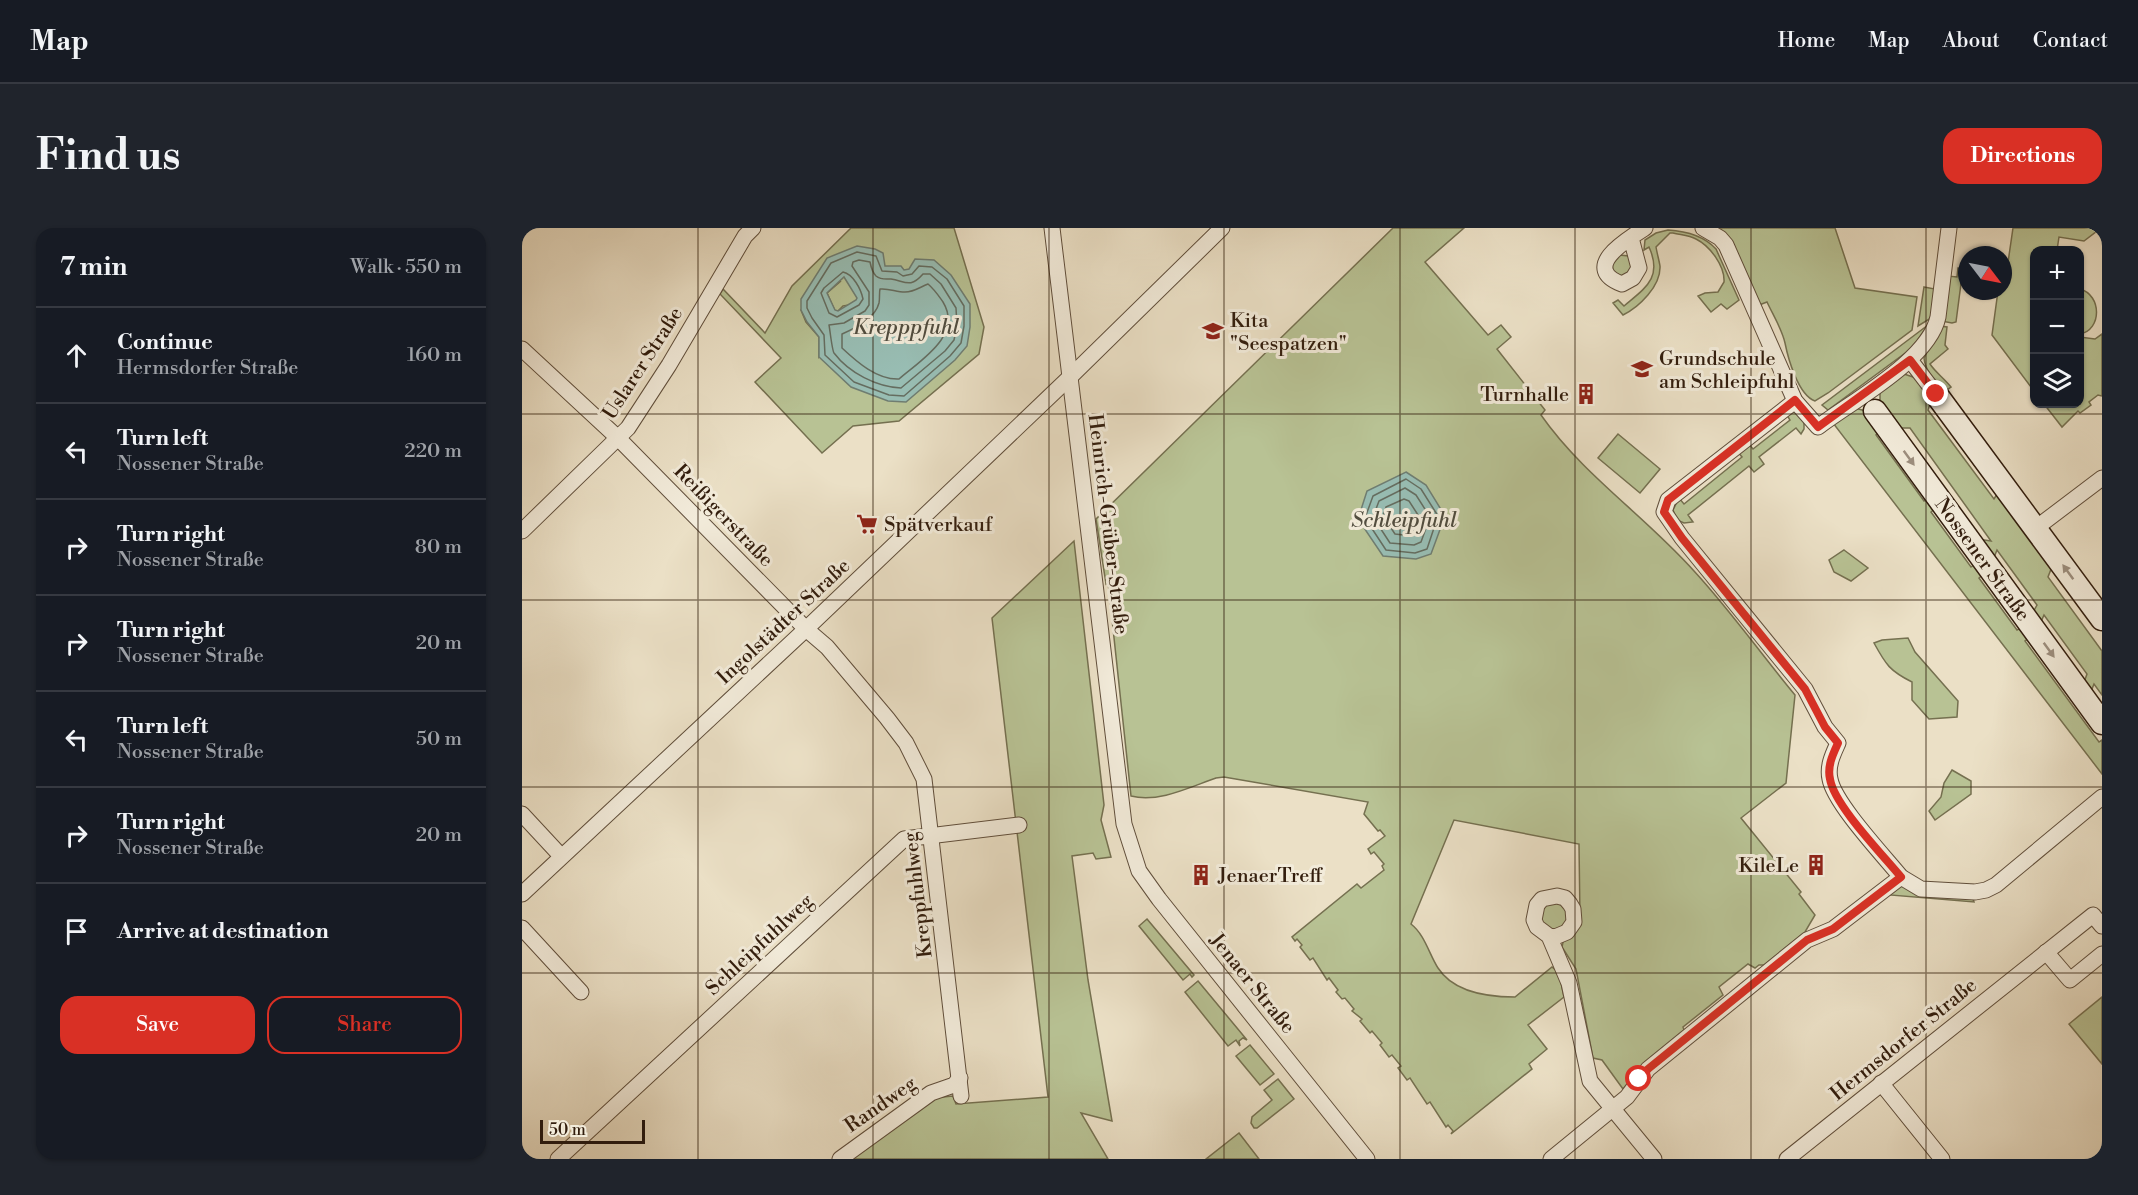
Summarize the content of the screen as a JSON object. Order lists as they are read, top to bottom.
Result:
{
  "streets": {
    "street": [
      "Uslarer Straße",
      "Reißigerstraße",
      "Heinrich-Grüber-Straße",
      "Nossener Straße",
      "Ingolstädter Straße",
      "Kreppfuhlweg",
      "Schleipfuhlweg",
      "Jenaer Straße",
      "Hermsdorfer Straße",
      "Randweg"
    ]
  },
  "crossings": [
    ["Uslarer Straße", "Reißigerstraße"],
    ["Reißigerstraße", "Ingolstädter Straße"],
    ["Reißigerstraße", "Kreppfuhlweg"],
    ["Heinrich-Grüber-Straße", "Ingolstädter Straße"],
    ["Heinrich-Grüber-Straße", "Jenaer Straße"],
    ["Kreppfuhlweg", "Schleipfuhlweg"],
    ["Kreppfuhlweg", "Randweg"]
  ],
  "water": ["Krepppfuhl", "Schleipfuhl"],
  "places": {
    "school or university": ["Kita \"Seespatzen\"", "Grundschule am Schleipfuhl"],
    "building": ["Turnhalle", "KileLe", "JenaerTreff"],
    "supermarket": ["Spätverkauf"]
  },
  "scale_bar": "50 m",
  "north": "bottom right",
  "page": {
    "header": "Map",
    "nav": [
      "Home",
      "Map",
      "About",
      "Contact"
    ],
    "buttons": [
      "Directions",
      ["Save", "Share"]
    ],
    "title": "Find us",
    "heading": ["7 min", "Walk · 550 m"],
    "map_buttons": ["+", "−"],
    "list": [
      ["Continue", "Hermsdorfer Straße", "160 m"],
      ["Turn left", "Nossener Straße", "220 m"],
      ["Turn right", "Nossener Straße", "80 m"],
      ["Turn right", "Nossener Straße", "20 m"],
      ["Turn left", "Nossener Straße", "50 m"],
      ["Turn right", "Nossener Straße", "20 m"],
      "Arrive at destination"
    ],
    "scale": "50 m"
  }
}
